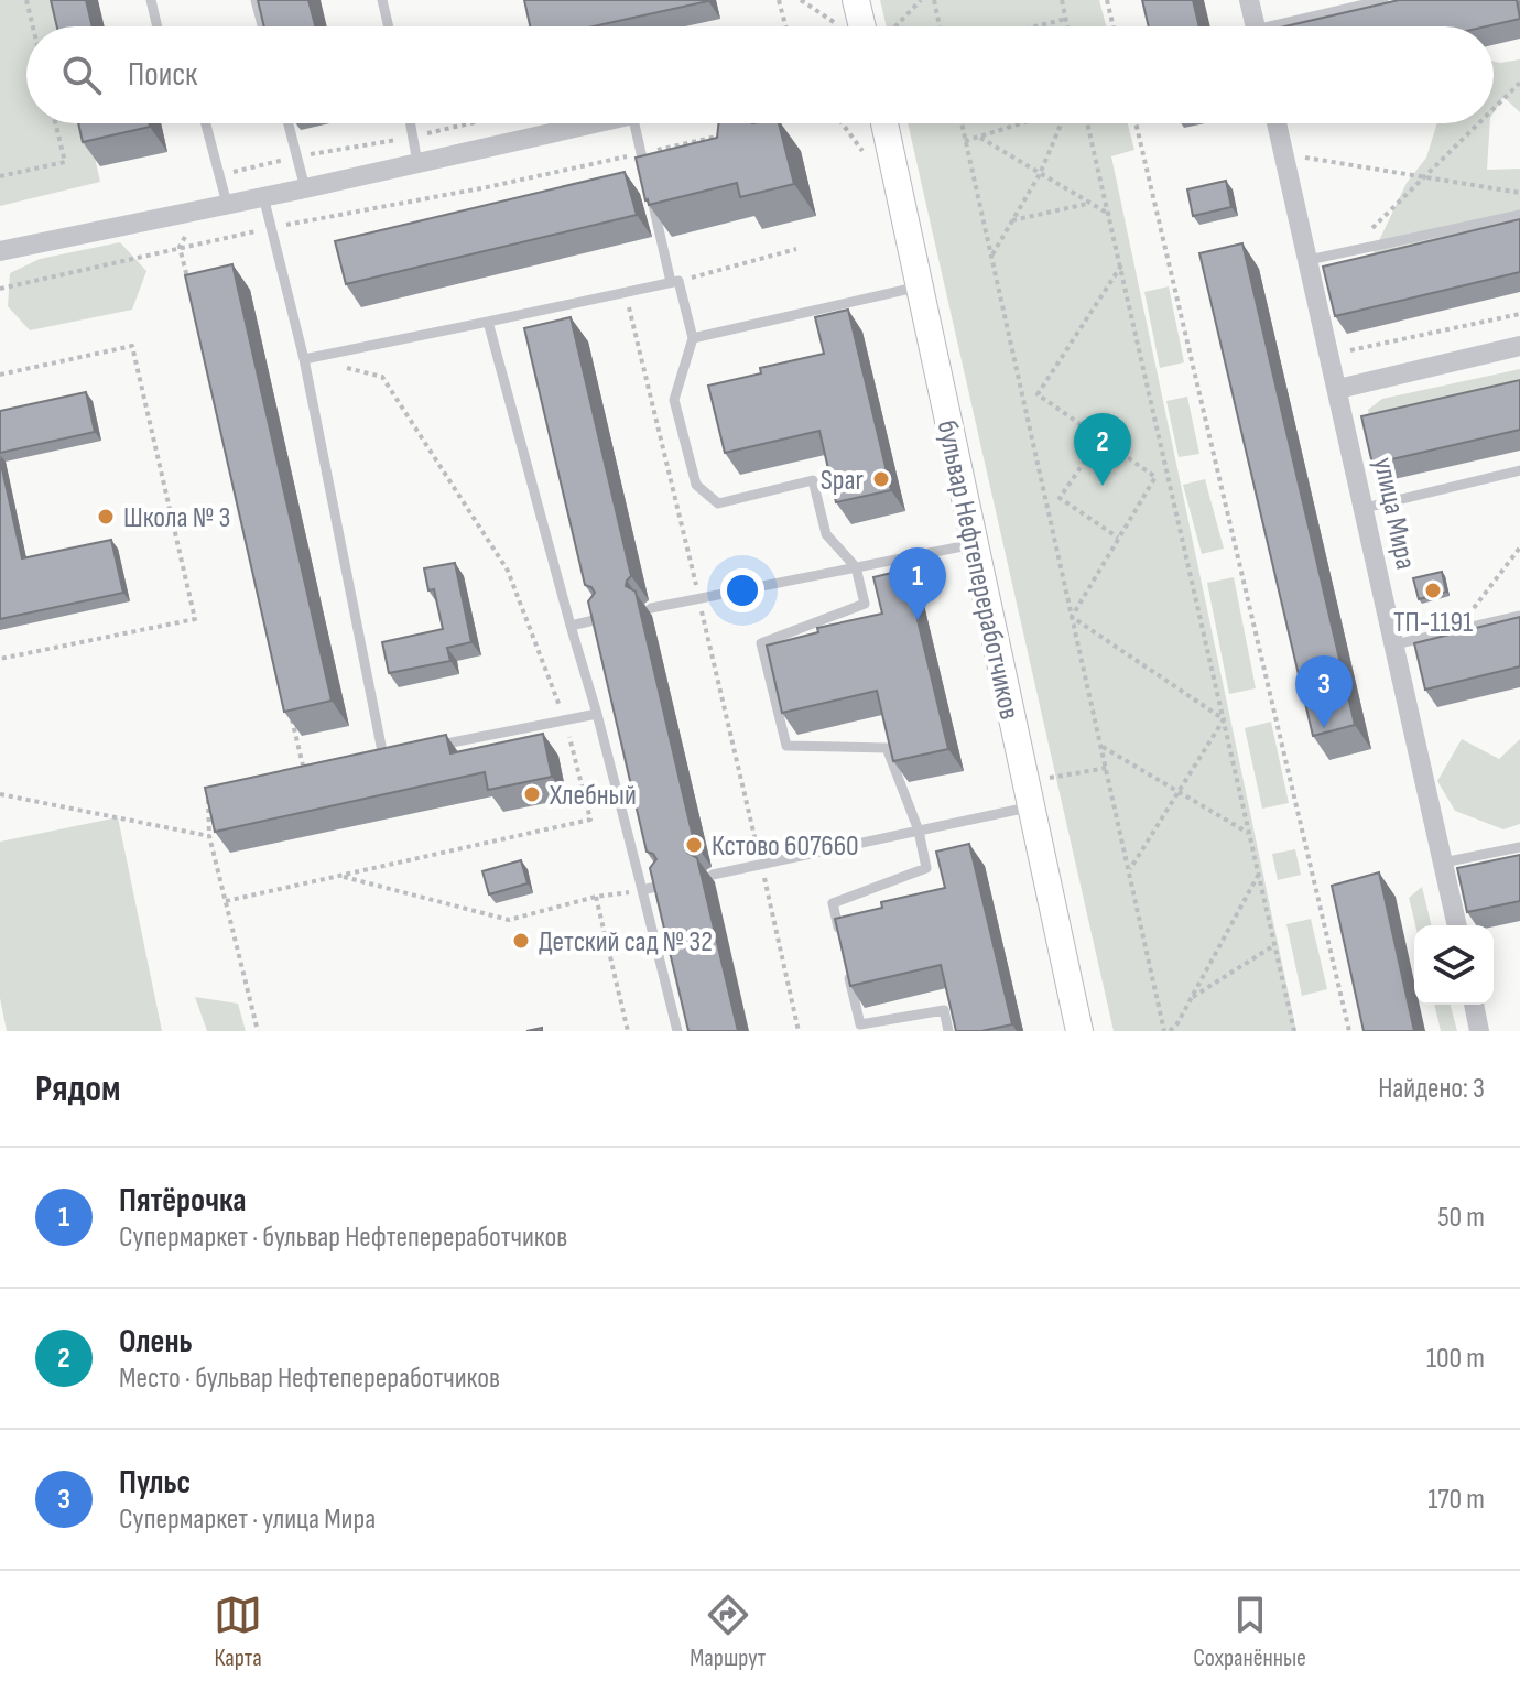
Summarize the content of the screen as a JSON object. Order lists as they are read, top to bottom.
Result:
{
  "streets": {
    "street": ["улица Мира", "бульвар Нефтепереработчиков"]
  },
  "places": [
    "Spar",
    "Школа № 3",
    "ТП-1191",
    "Хлебный",
    "Кстово 607660",
    "Детский сад № 32"
  ],
  "page": {
    "search": "Поиск",
    "pins": ["2", "1", "3"],
    "heading": ["Рядом", "Найдено: 3"],
    "list": [
      {
        "mark": "1",
        "name": "Пятёрочка",
        "note": "Супермаркет · бульвар Нефтепереработчиков",
        "value": "50 m"
      },
      {
        "mark": "2",
        "name": "Олень",
        "note": "Место · бульвар Нефтепереработчиков",
        "value": "100 m"
      },
      {
        "mark": "3",
        "name": "Пульс",
        "note": "Супермаркет · улица Мира",
        "value": "170 m"
      }
    ],
    "nav": ["Карта", "Маршрут", "Сохранённые"]
  }
}
